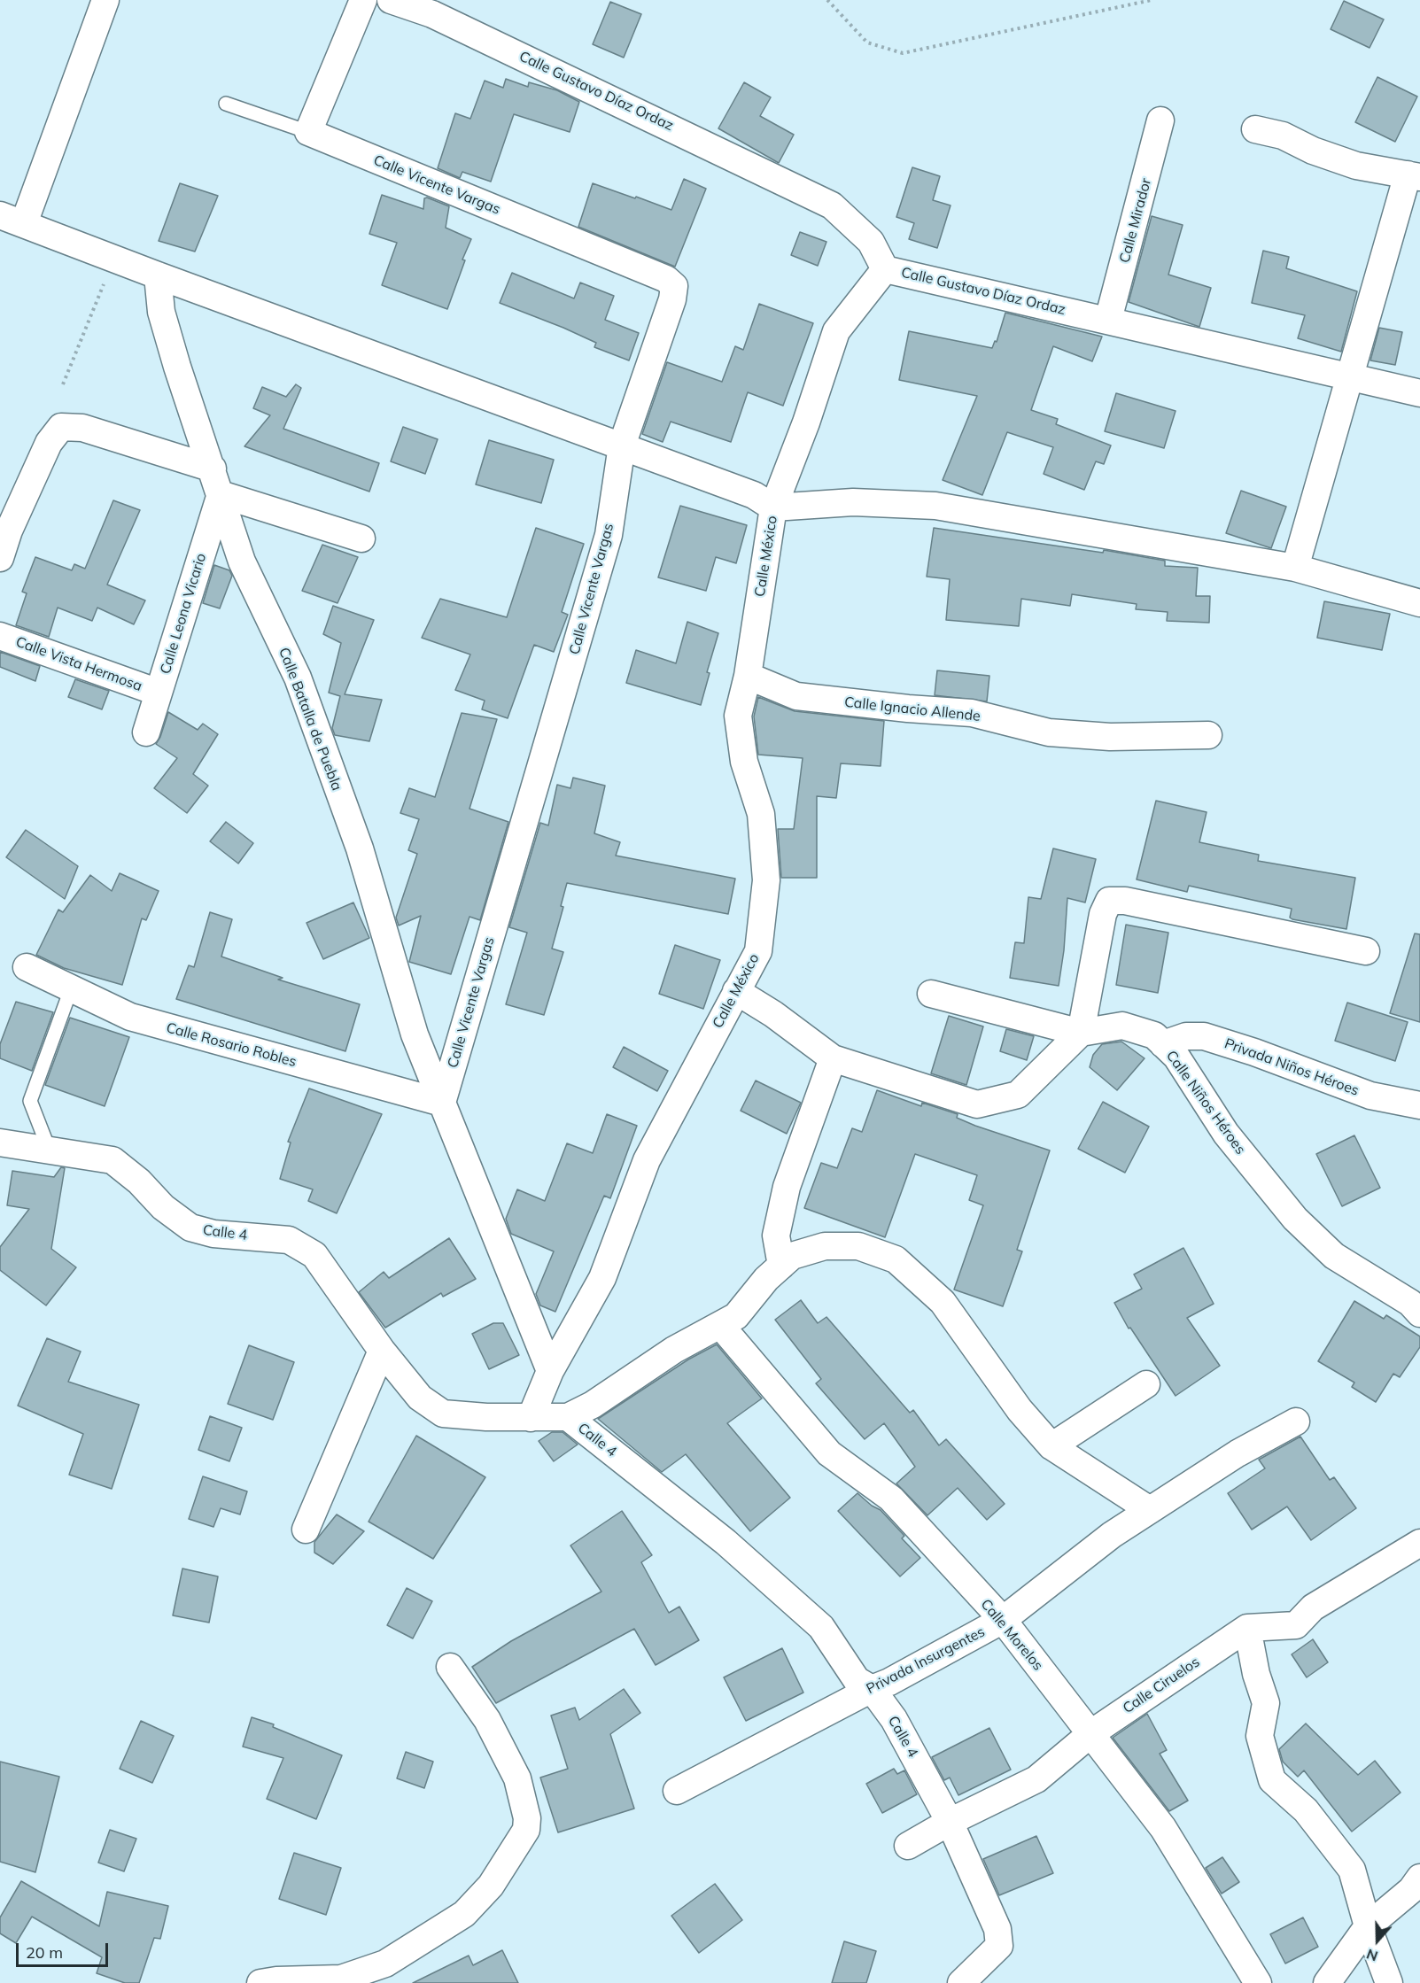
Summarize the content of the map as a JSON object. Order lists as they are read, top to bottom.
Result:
{
  "streets": {
    "street": [
      "Calle Gustavo Díaz Ordaz",
      "Calle Vicente Vargas",
      "Calle Mirador",
      "Calle México",
      "Calle Leona Vicario",
      "Calle Vista Hermosa",
      "Calle Ignacio Allende",
      "Calle Batalla de Puebla",
      "Calle Rosario Robles",
      "Privada Niños Héroes",
      "Calle Niños Héroes",
      "Calle 4",
      "Calle Morelos",
      "Privada Insurgentes",
      "Calle Ciruelos"
    ]
  },
  "crossings": [
    ["Calle Gustavo Díaz Ordaz", "Calle Mirador"],
    ["Calle Gustavo Díaz Ordaz", "Calle México"],
    ["Calle Vicente Vargas", "Calle Batalla de Puebla"],
    ["Calle Vicente Vargas", "Calle Rosario Robles"],
    ["Calle México", "Calle Ignacio Allende"],
    ["Calle México", "Calle 4"],
    ["Calle Leona Vicario", "Calle Vista Hermosa"],
    ["Calle Leona Vicario", "Calle Batalla de Puebla"],
    ["Calle Batalla de Puebla", "Calle Rosario Robles"],
    ["Privada Niños Héroes", "Calle Niños Héroes"],
    ["Calle 4", "Privada Insurgentes"],
    ["Calle 4", "Calle Ciruelos"],
    ["Calle Morelos", "Privada Insurgentes"],
    ["Calle Morelos", "Calle Ciruelos"]
  ],
  "scale_bar": "20 m",
  "north": "bottom"
}
